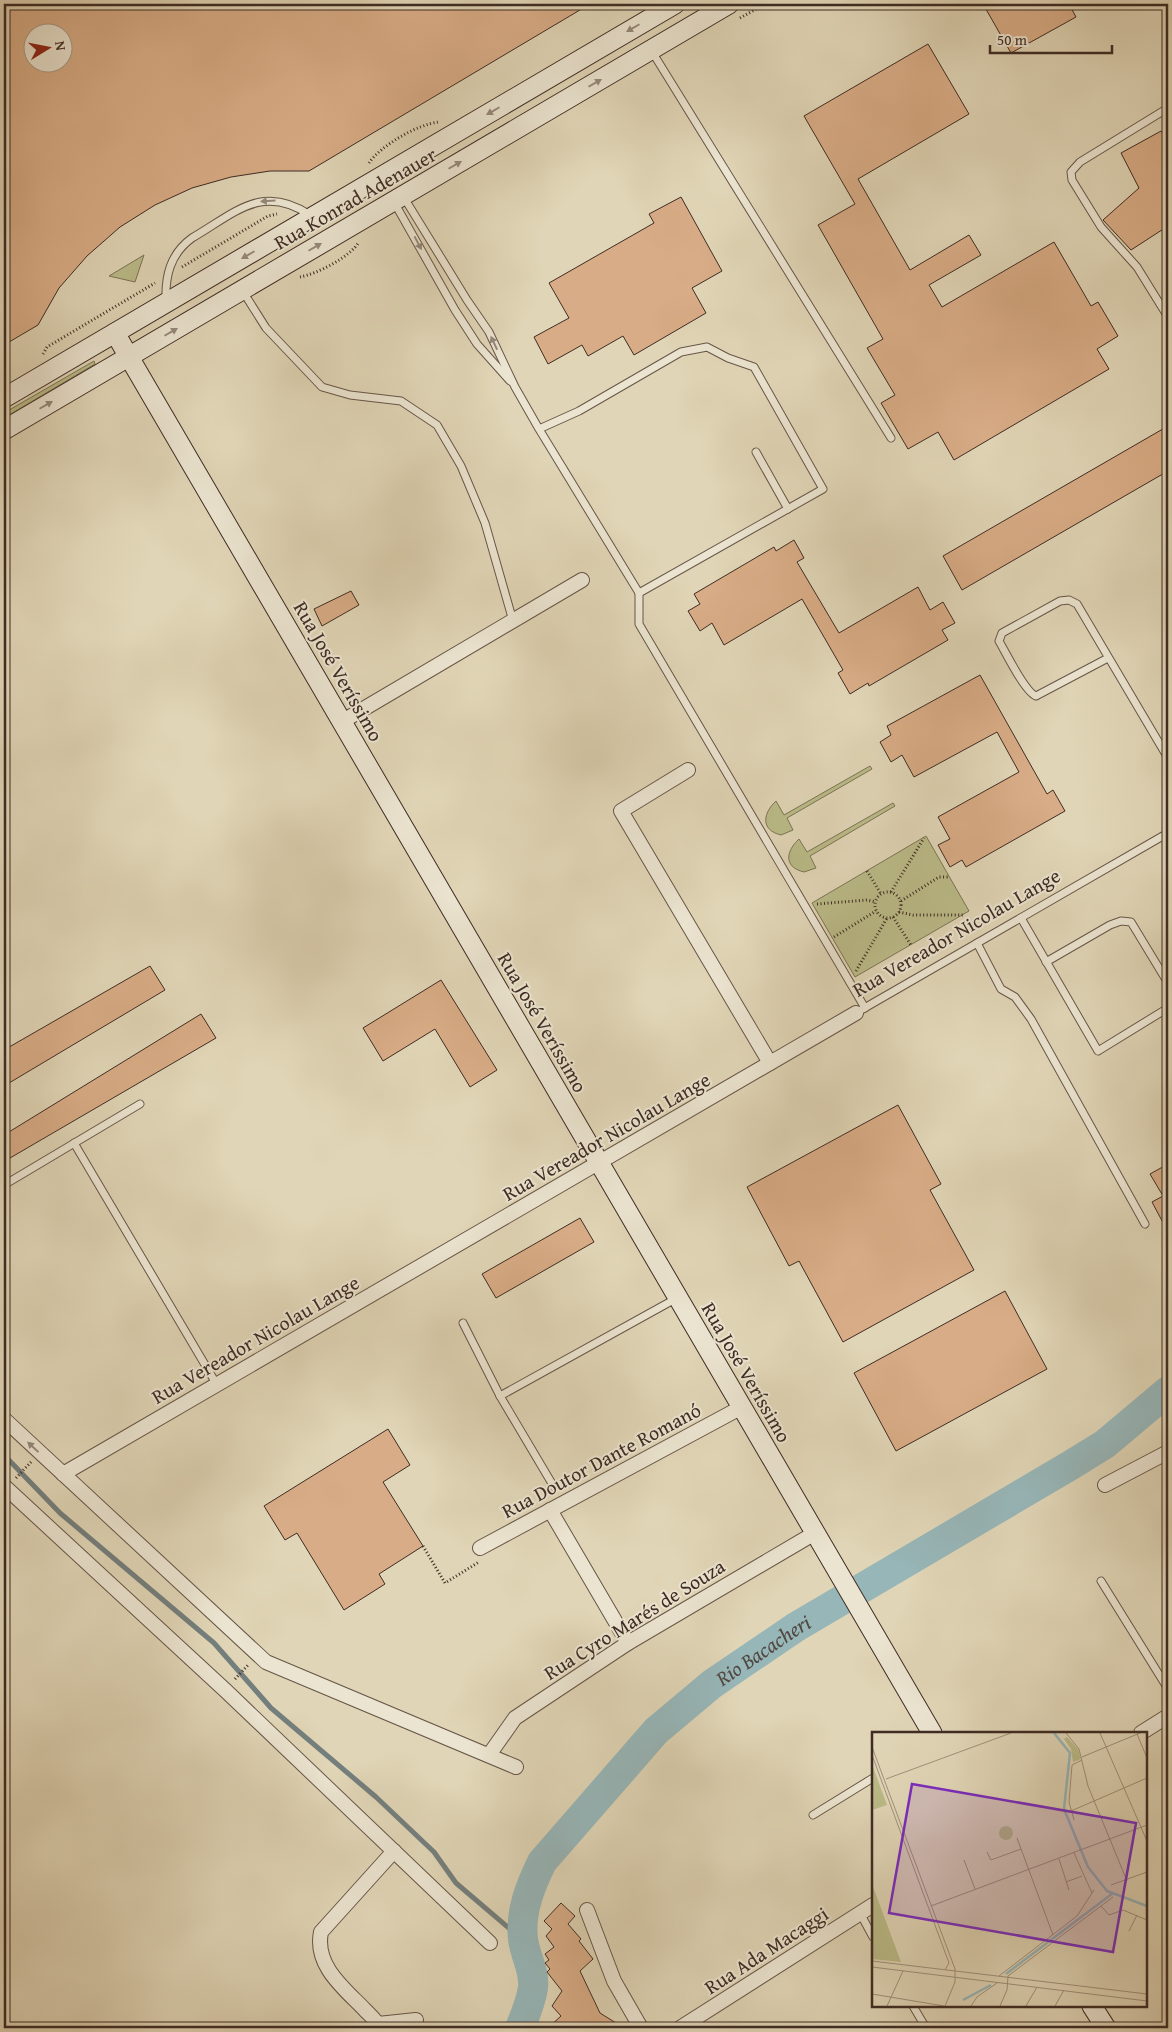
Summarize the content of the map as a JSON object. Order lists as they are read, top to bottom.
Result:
{
  "streets": {
    "street": [
      "Rua Konrad Adenauer",
      "Rua José Veríssimo",
      "Rua Vereador Nicolau Lange",
      "Rua Doutor Dante Romanó",
      "Rua Cyro Marés de Souza",
      "Rua Ada Macaggi"
    ]
  },
  "crossings": [
    ["Rua Konrad Adenauer", "Rua José Veríssimo"],
    ["Rua José Veríssimo", "Rua Vereador Nicolau Lange"],
    ["Rua José Veríssimo", "Rua Doutor Dante Romanó"],
    ["Rua José Veríssimo", "Rua Cyro Marés de Souza"]
  ],
  "water": ["Rio Bacacheri"],
  "scale_bar": "50 m",
  "north": "right"
}
